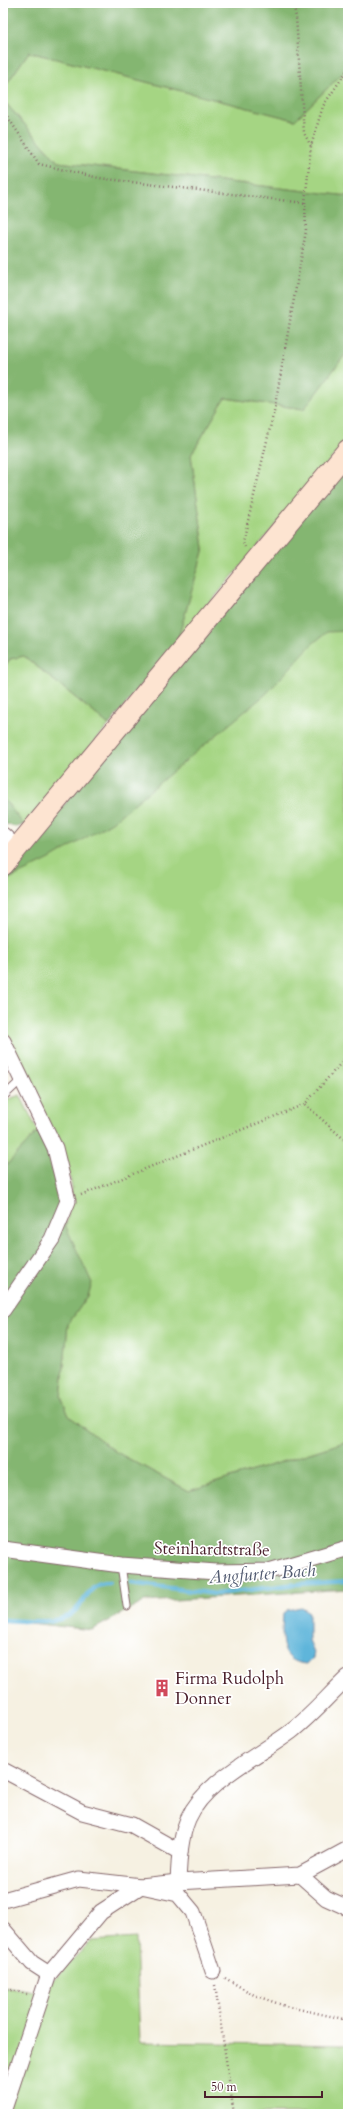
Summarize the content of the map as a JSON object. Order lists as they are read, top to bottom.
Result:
{
  "streets": {
    "street": ["Steinhardtstraße"]
  },
  "water": ["Angfurter Bach"],
  "places": {
    "building": ["Firma Rudolph Donner"]
  },
  "scale_bar": "50 m"
}
